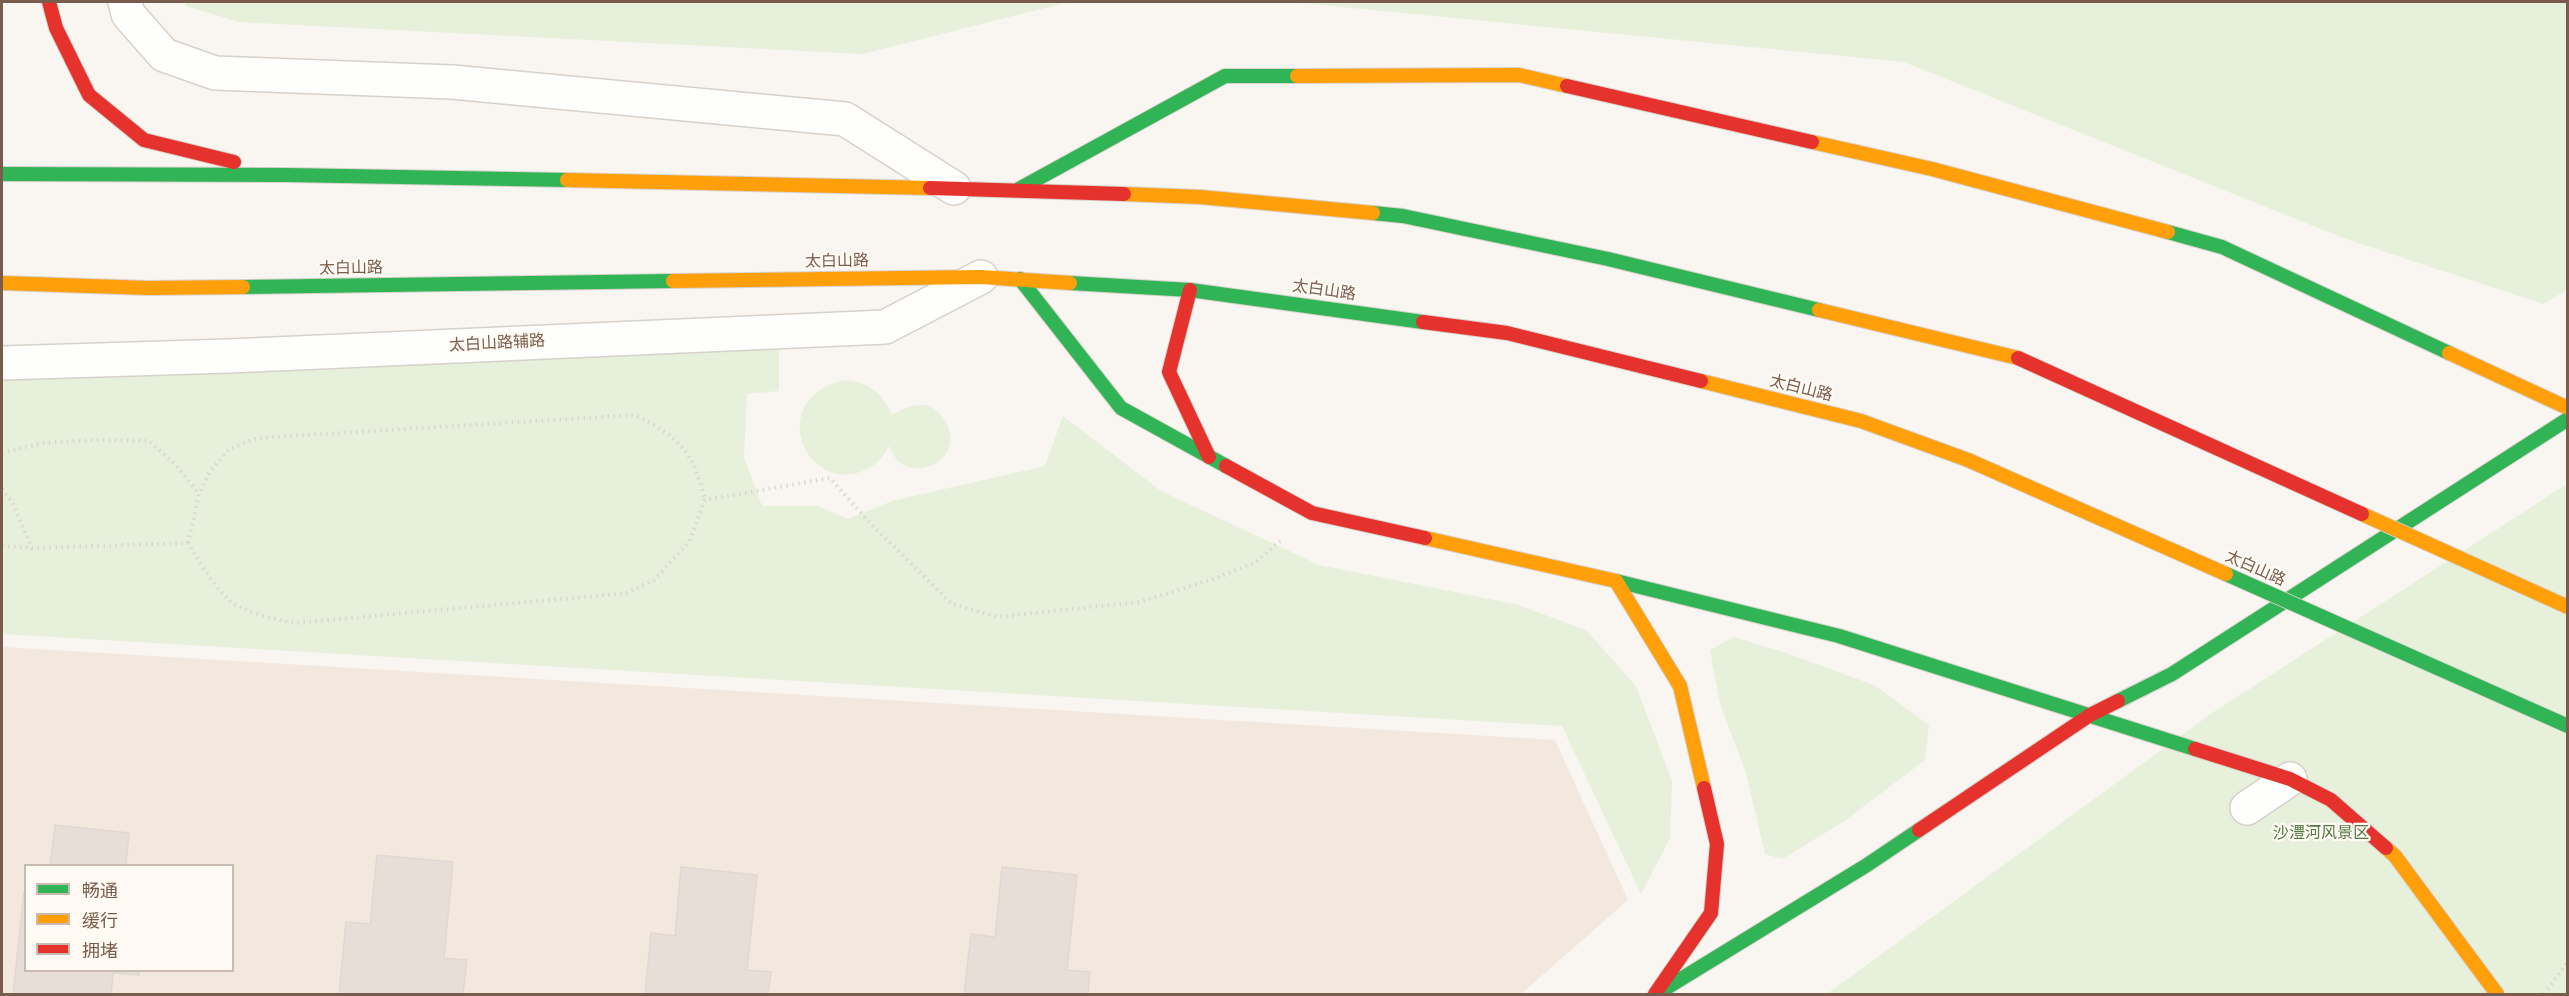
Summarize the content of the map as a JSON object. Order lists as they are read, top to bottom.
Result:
{
  "streets": {
    "street": ["太白山路", "太白山路辅路"]
  },
  "crossings": [
    ["太白山路", "太白山路辅路"]
  ],
  "parks": ["沙澧河风景区"],
  "legend": ["畅通", "缓行", "拥堵"]
}
